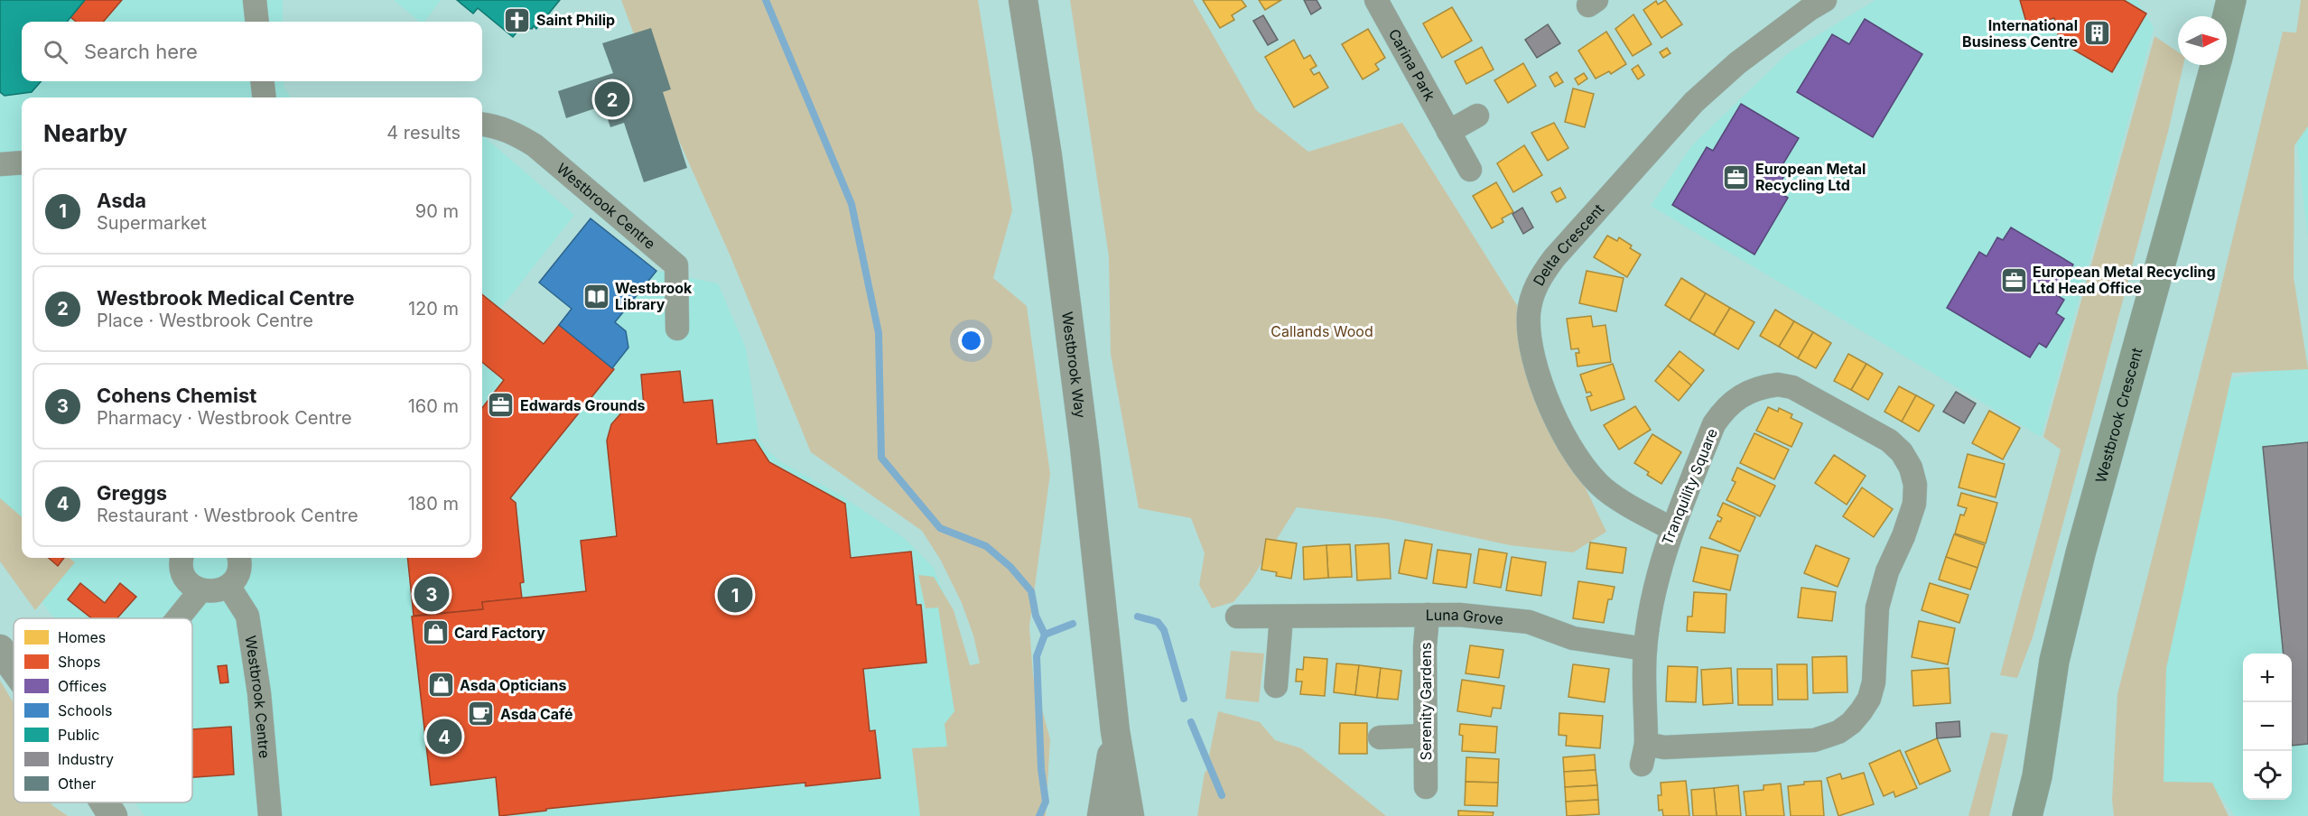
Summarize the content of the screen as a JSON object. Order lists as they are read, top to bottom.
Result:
{
  "streets": {
    "main road": ["Westbrook Crescent"],
    "street": [
      "Carina Park",
      "Westbrook Centre",
      "Delta Crescent",
      "Westbrook Way",
      "Tranquility Square",
      "Luna Grove",
      "Serenity Gardens"
    ]
  },
  "crossings": [
    ["Delta Crescent", "Tranquility Square"],
    ["Tranquility Square", "Luna Grove"],
    ["Luna Grove", "Serenity Gardens"]
  ],
  "parks": ["Callands Wood"],
  "places": {
    "church": ["Saint Philip"],
    "building": ["International Business Centre"],
    "office": ["European Metal Recycling Ltd", "European Metal Recycling Ltd Head Office", "Edwards Grounds"],
    "library": ["Westbrook Library"],
    "shop": ["Card Factory", "Asda Opticians"],
    "cafe": ["Asda Café"]
  },
  "legend": [
    "Homes",
    "Shops",
    "Offices",
    "Schools",
    "Public",
    "Industry",
    "Other"
  ],
  "north": "right",
  "page": {
    "search": "Search here",
    "pins": [
      "2",
      "3",
      "1",
      "4"
    ],
    "heading": ["Nearby", "4 results"],
    "list": [
      {
        "mark": "1",
        "name": "Asda",
        "note": "Supermarket",
        "value": "90 m"
      },
      {
        "mark": "2",
        "name": "Westbrook Medical Centre",
        "note": "Place · Westbrook Centre",
        "value": "120 m"
      },
      {
        "mark": "3",
        "name": "Cohens Chemist",
        "note": "Pharmacy · Westbrook Centre",
        "value": "160 m"
      },
      {
        "mark": "4",
        "name": "Greggs",
        "note": "Restaurant · Westbrook Centre",
        "value": "180 m"
      }
    ],
    "map_buttons": ["+", "−"]
  }
}
